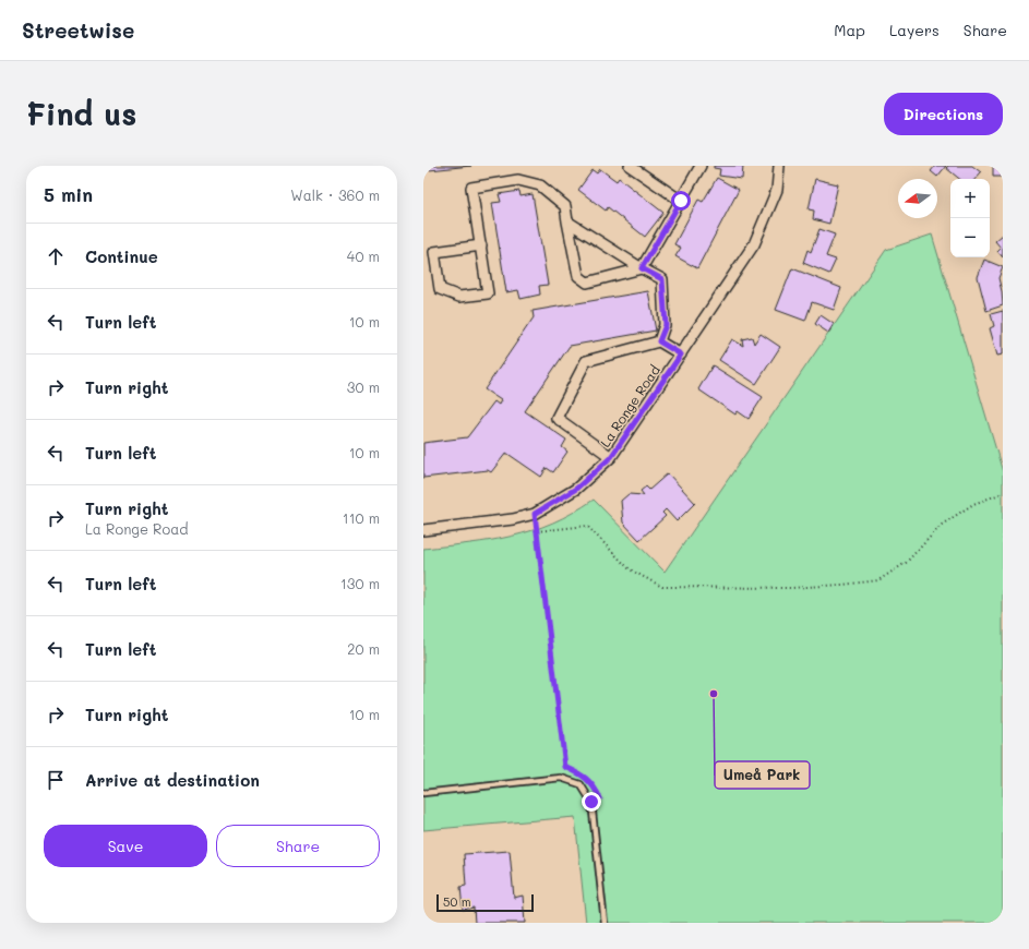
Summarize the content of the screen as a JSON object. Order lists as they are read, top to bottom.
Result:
{
  "streets": {
    "street": ["La Ronge Road"]
  },
  "places": ["Umeå Park"],
  "scale_bar": "50 m",
  "north": "left",
  "page": {
    "header": "Streetwise",
    "nav": ["Map", "Layers", "Share"],
    "buttons": [
      "Directions",
      ["Save", "Share"]
    ],
    "title": "Find us",
    "heading": ["5 min", "Walk · 360 m"],
    "map_buttons": ["+", "−"],
    "list": [
      ["Continue", "40 m"],
      ["Turn left", "10 m"],
      ["Turn right", "30 m"],
      ["Turn left", "10 m"],
      ["Turn right", "La Ronge Road", "110 m"],
      ["Turn left", "130 m"],
      ["Turn left", "20 m"],
      ["Turn right", "10 m"],
      "Arrive at destination"
    ],
    "scale": "50 m"
  }
}
